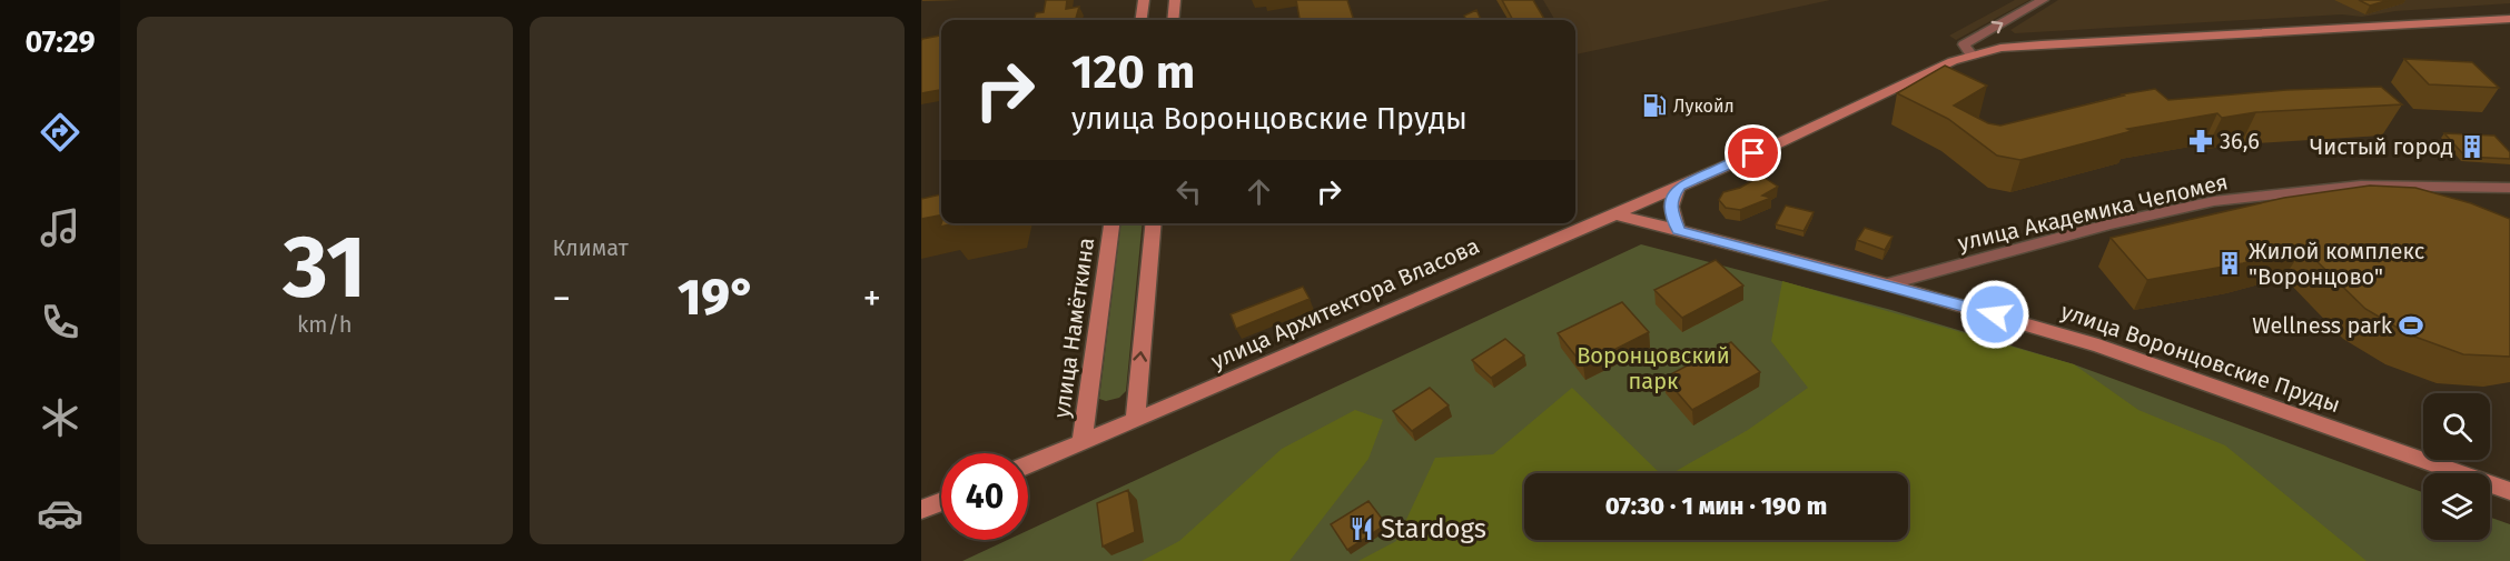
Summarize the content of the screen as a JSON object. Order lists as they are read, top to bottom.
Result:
{
  "streets": {
    "street": [
      "улица Академика Челомея",
      "улица Архитектора Власова",
      "улица Намёткина",
      "улица Воронцовские Пруды"
    ]
  },
  "crossings": [
    ["улица Академика Челомея", "улица Воронцовские Пруды"],
    ["улица Архитектора Власова", "улица Намёткина"],
    ["улица Архитектора Власова", "улица Воронцовские Пруды"]
  ],
  "parks": ["Воронцовский парк"],
  "places": {
    "fuel station": ["Лукойл"],
    "pharmacy": ["36,6"],
    "building": ["Чистый город", "Жилой комплекс \"Воронцово\""],
    "sports": ["Wellness park"],
    "restaurant": ["Stardogs"]
  },
  "page": {
    "tabs": "07:29",
    "tile": [
      ["31", "km/h"],
      "Климат"
    ],
    "turn": ["120 m", "улица Воронцовские Пруды"],
    "heat": ["−", "19°", "+"],
    "limit": "40",
    "trip": "07:30 · 1 мин · 190 m"
  }
}
